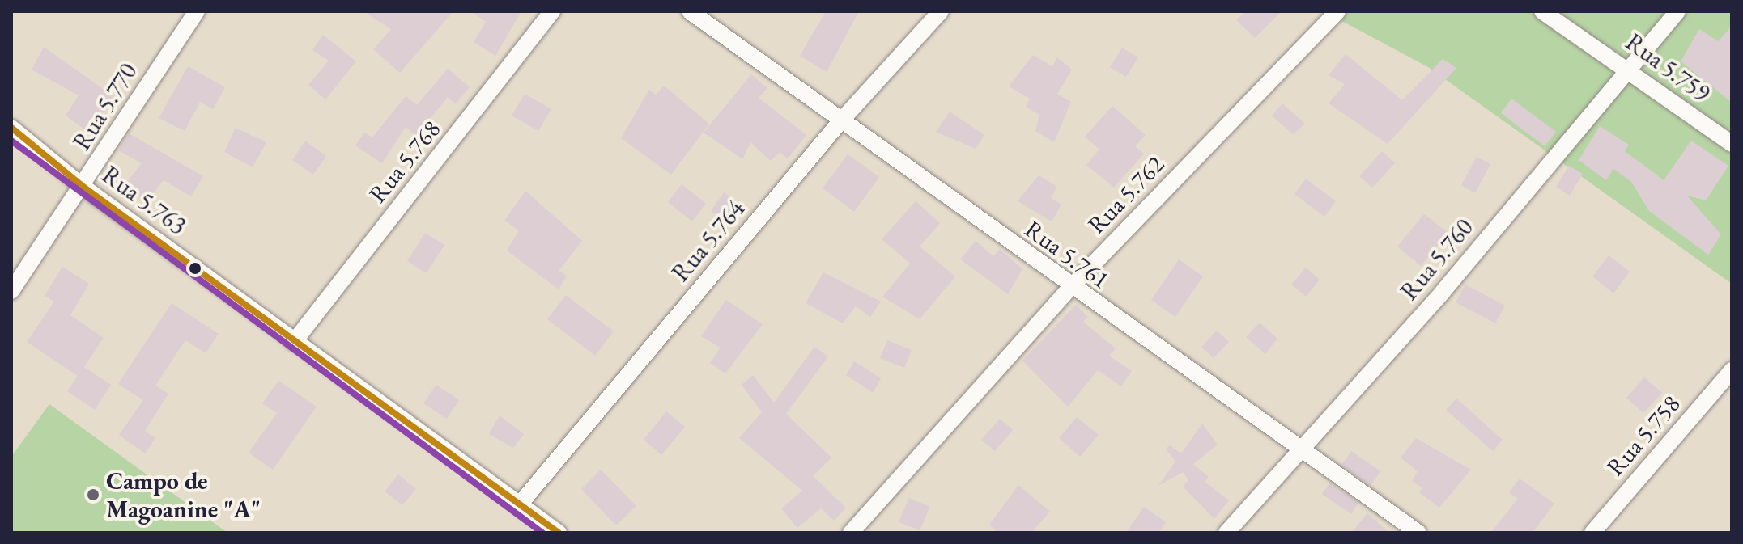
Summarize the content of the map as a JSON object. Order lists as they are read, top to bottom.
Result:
{
  "streets": {
    "street": [
      "Rua 5.759",
      "Rua 5.770",
      "Rua 5.768",
      "Rua 5.762",
      "Rua 5.763",
      "Rua 5.764",
      "Rua 5.761",
      "Rua 5.760",
      "Rua 5.758"
    ]
  },
  "crossings": [
    ["Rua 5.759", "Rua 5.760"],
    ["Rua 5.770", "Rua 5.763"],
    ["Rua 5.768", "Rua 5.763"],
    ["Rua 5.762", "Rua 5.761"],
    ["Rua 5.763", "Rua 5.764"],
    ["Rua 5.764", "Rua 5.761"],
    ["Rua 5.761", "Rua 5.760"]
  ],
  "places": ["Campo de Magoanine \"A\""]
}
